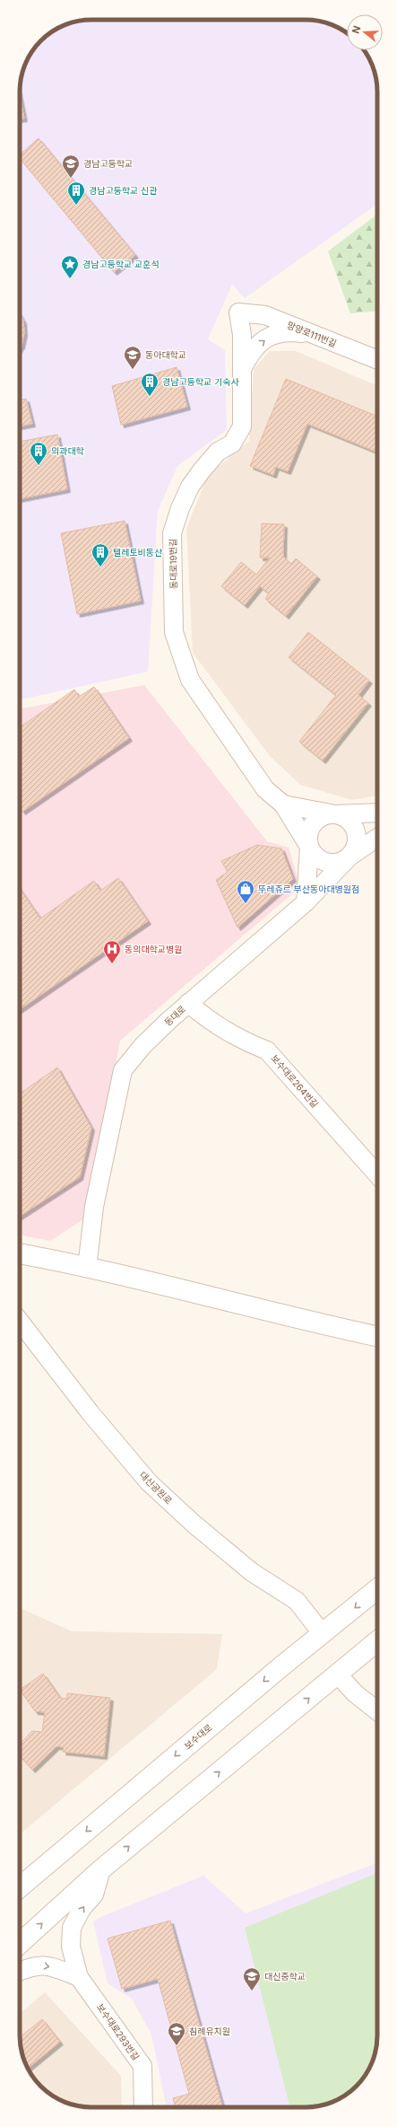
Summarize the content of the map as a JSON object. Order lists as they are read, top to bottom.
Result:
{
  "streets": {
    "main road": ["보수대로"],
    "street": [
      "망양로111번길",
      "동대로19번길",
      "동대로",
      "보수대로264번길",
      "대신공원로",
      "보수대로293번길"
    ]
  },
  "crossings": [
    ["망양로111번길", "동대로19번길"],
    ["동대로", "보수대로264번길"],
    ["대신공원로", "보수대로"]
  ],
  "one_way": ["보수대로293번길"],
  "places": {
    "school or university": [
      "경남고등학교",
      "동아대학교",
      "대신중학교",
      "침례유치원"
    ],
    "building": [
      "경남고등학교 신관",
      "경남고등학교 기숙사",
      "의과대학",
      "텔레토비동산"
    ],
    "place": ["경남고등학교 교훈석"],
    "shop": ["뚜레쥬르 부산동아대병원점"],
    "hospital": ["동의대학교병원"]
  },
  "north": "left"
}
